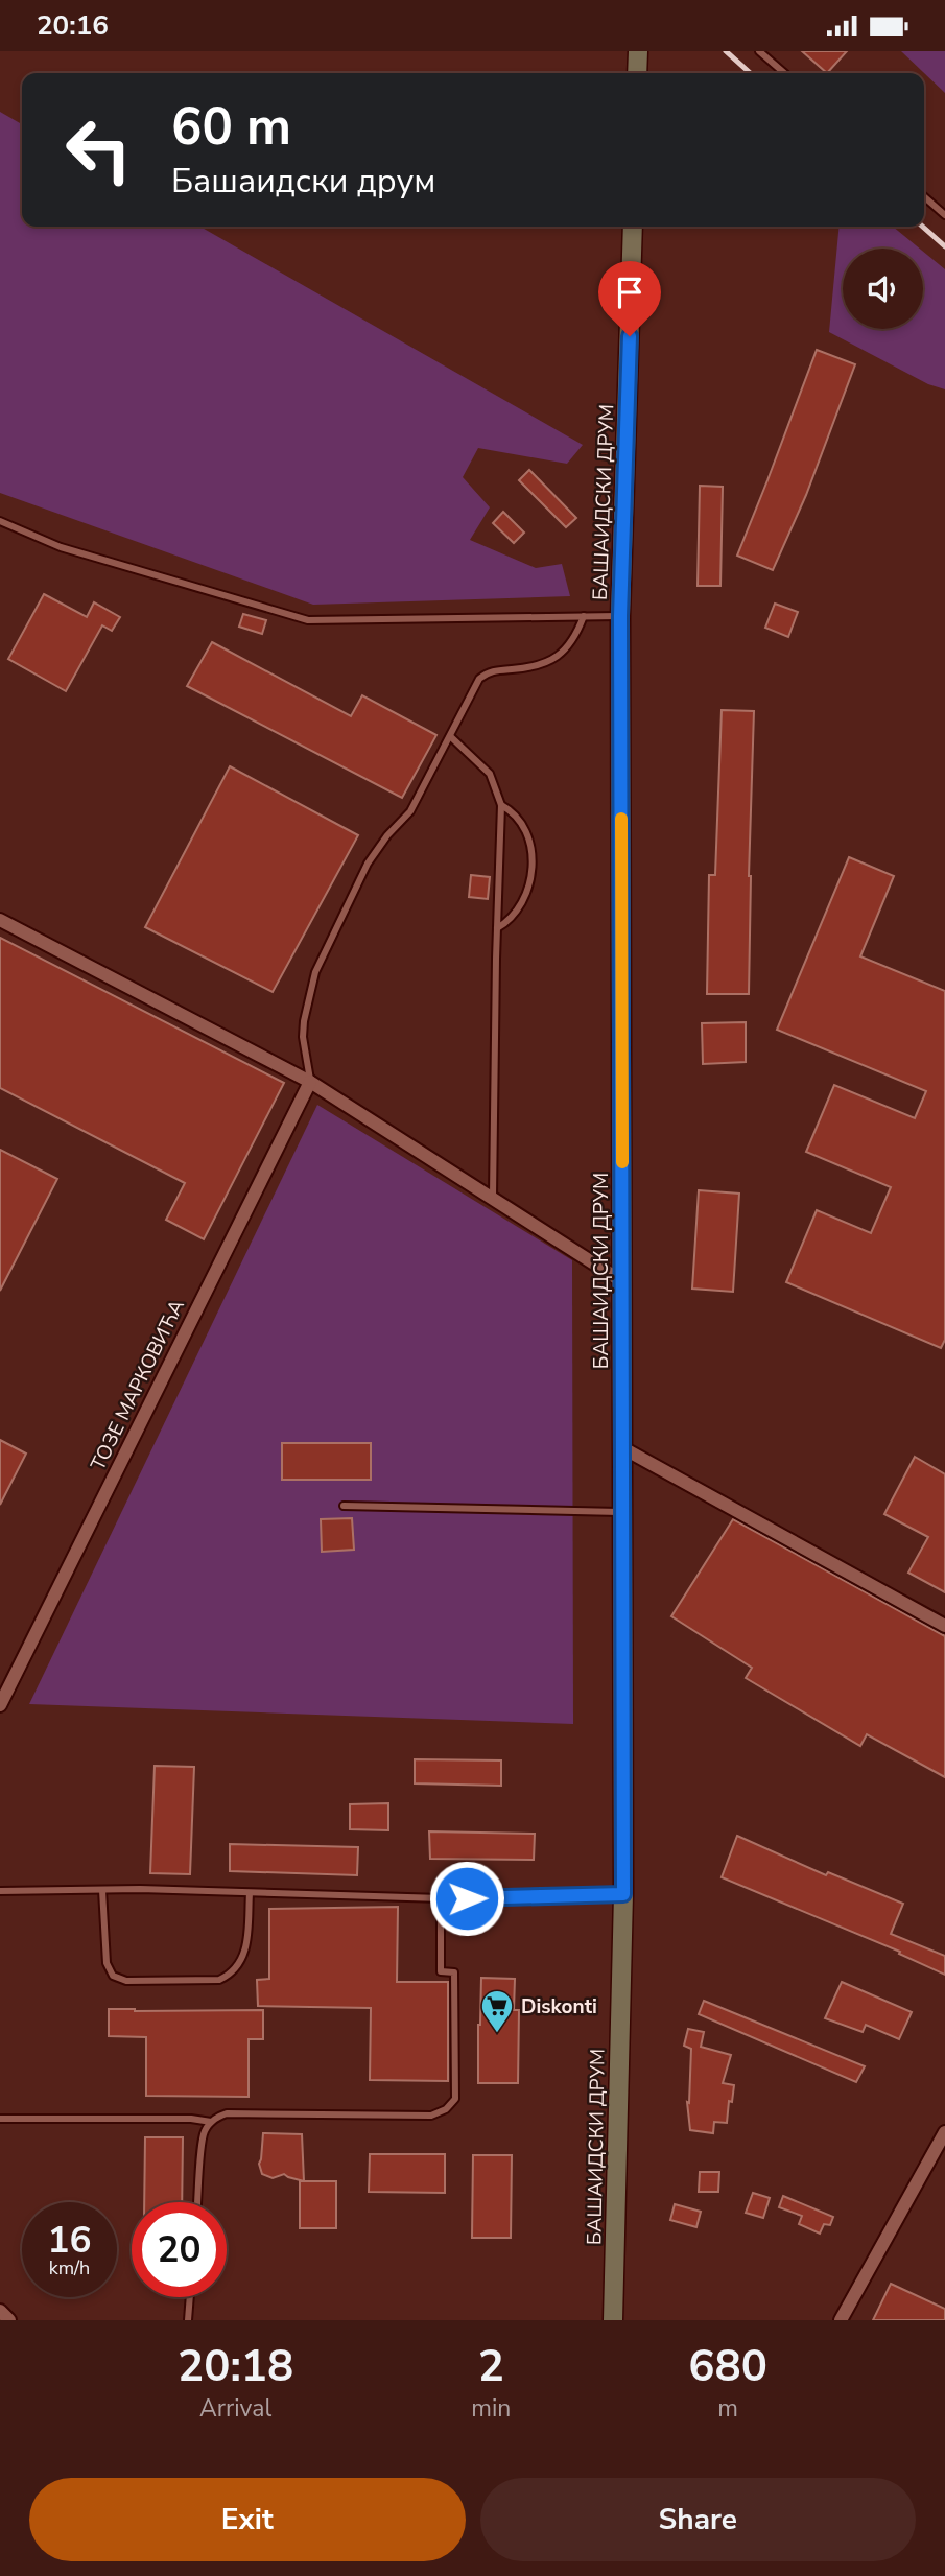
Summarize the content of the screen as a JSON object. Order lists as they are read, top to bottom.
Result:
{
  "streets": {
    "street": ["БАШАИДСКИ ДРУМ", "ТОЗЕ МАРКОВИЋА"]
  },
  "places": {
    "supermarket": ["Diskonti"]
  },
  "page": {
    "status": "20:16",
    "turn": ["60 m", "Башаидски друм"],
    "speed": "16 km/h",
    "limit": "20",
    "eta": [
      "20:18",
      "Arrival",
      "2",
      "min",
      "680",
      "m"
    ],
    "buttons": ["Exit", "Share"]
  }
}
